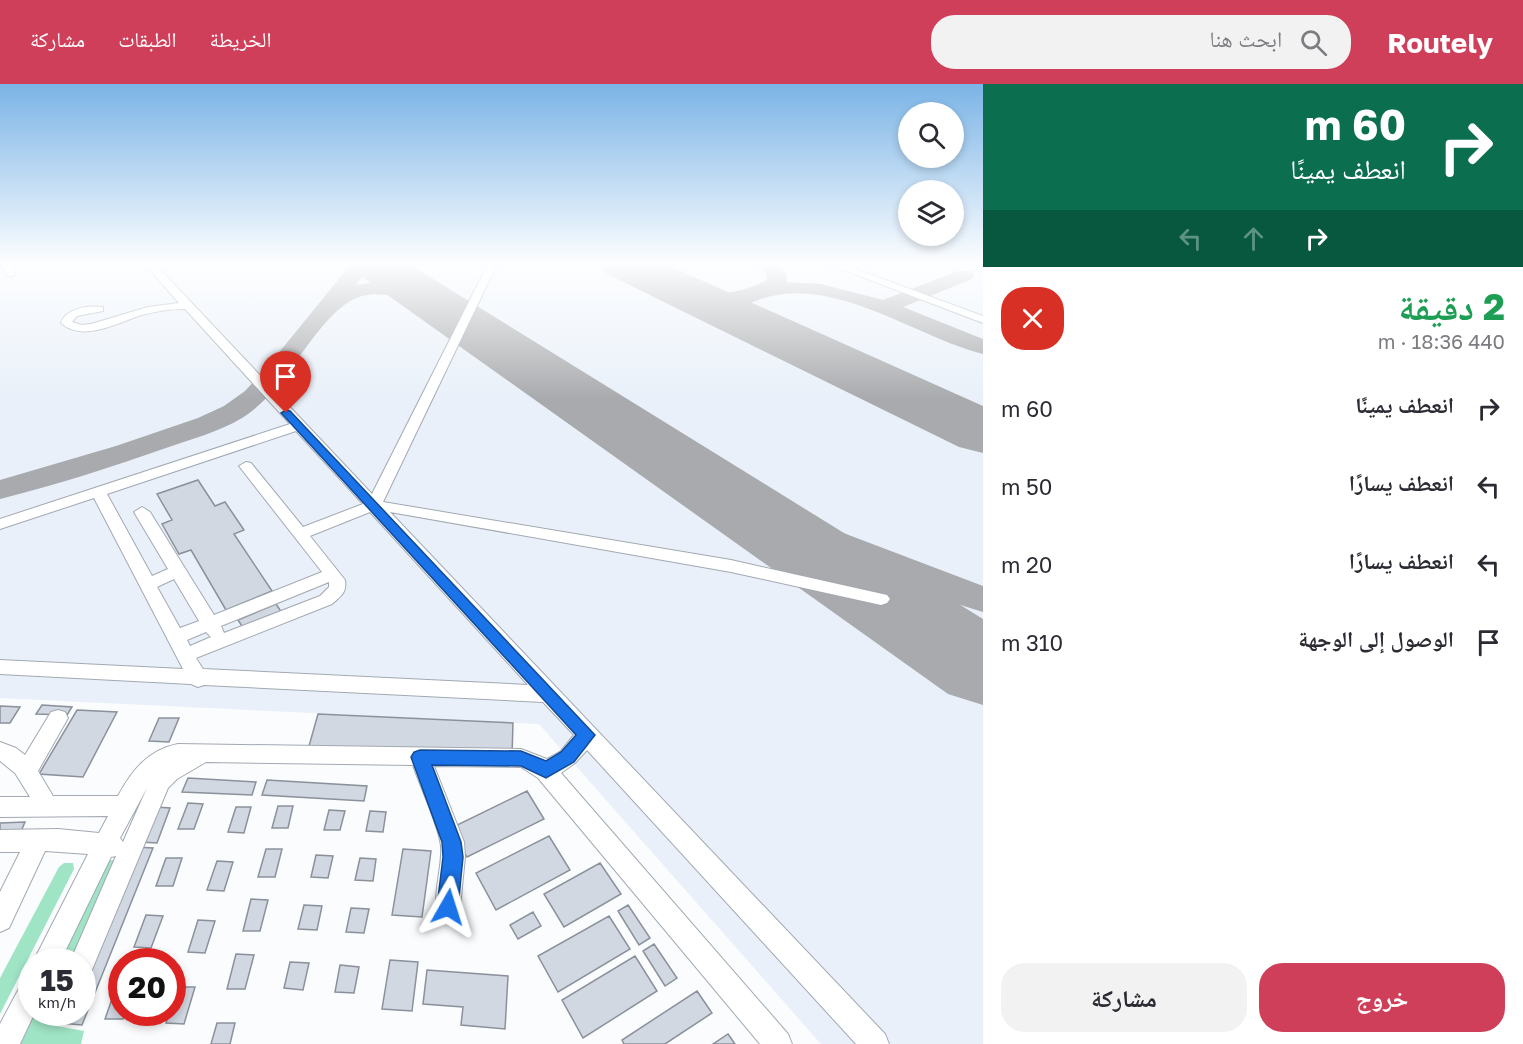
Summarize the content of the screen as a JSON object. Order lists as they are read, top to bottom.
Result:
{
  "page": {
    "header": "Routely",
    "search": "ابحث هنا",
    "nav": ["الخريطة", "الطبقات", "مشاركة"],
    "turn": ["60 m", "انعطف يمينًا"],
    "heading": ["2 دقيقة", "440 m · 18:36"],
    "list": [
      {
        "name": "انعطف يمينًا",
        "value": "60 m"
      },
      {
        "name": "انعطف يسارًا",
        "value": "50 m"
      },
      {
        "name": "انعطف يسارًا",
        "value": "20 m"
      },
      {
        "name": "الوصول إلى الوجهة",
        "value": "310 m"
      }
    ],
    "speed": "15 km/h",
    "limit": "20",
    "buttons": ["خروج", "مشاركة"]
  }
}
